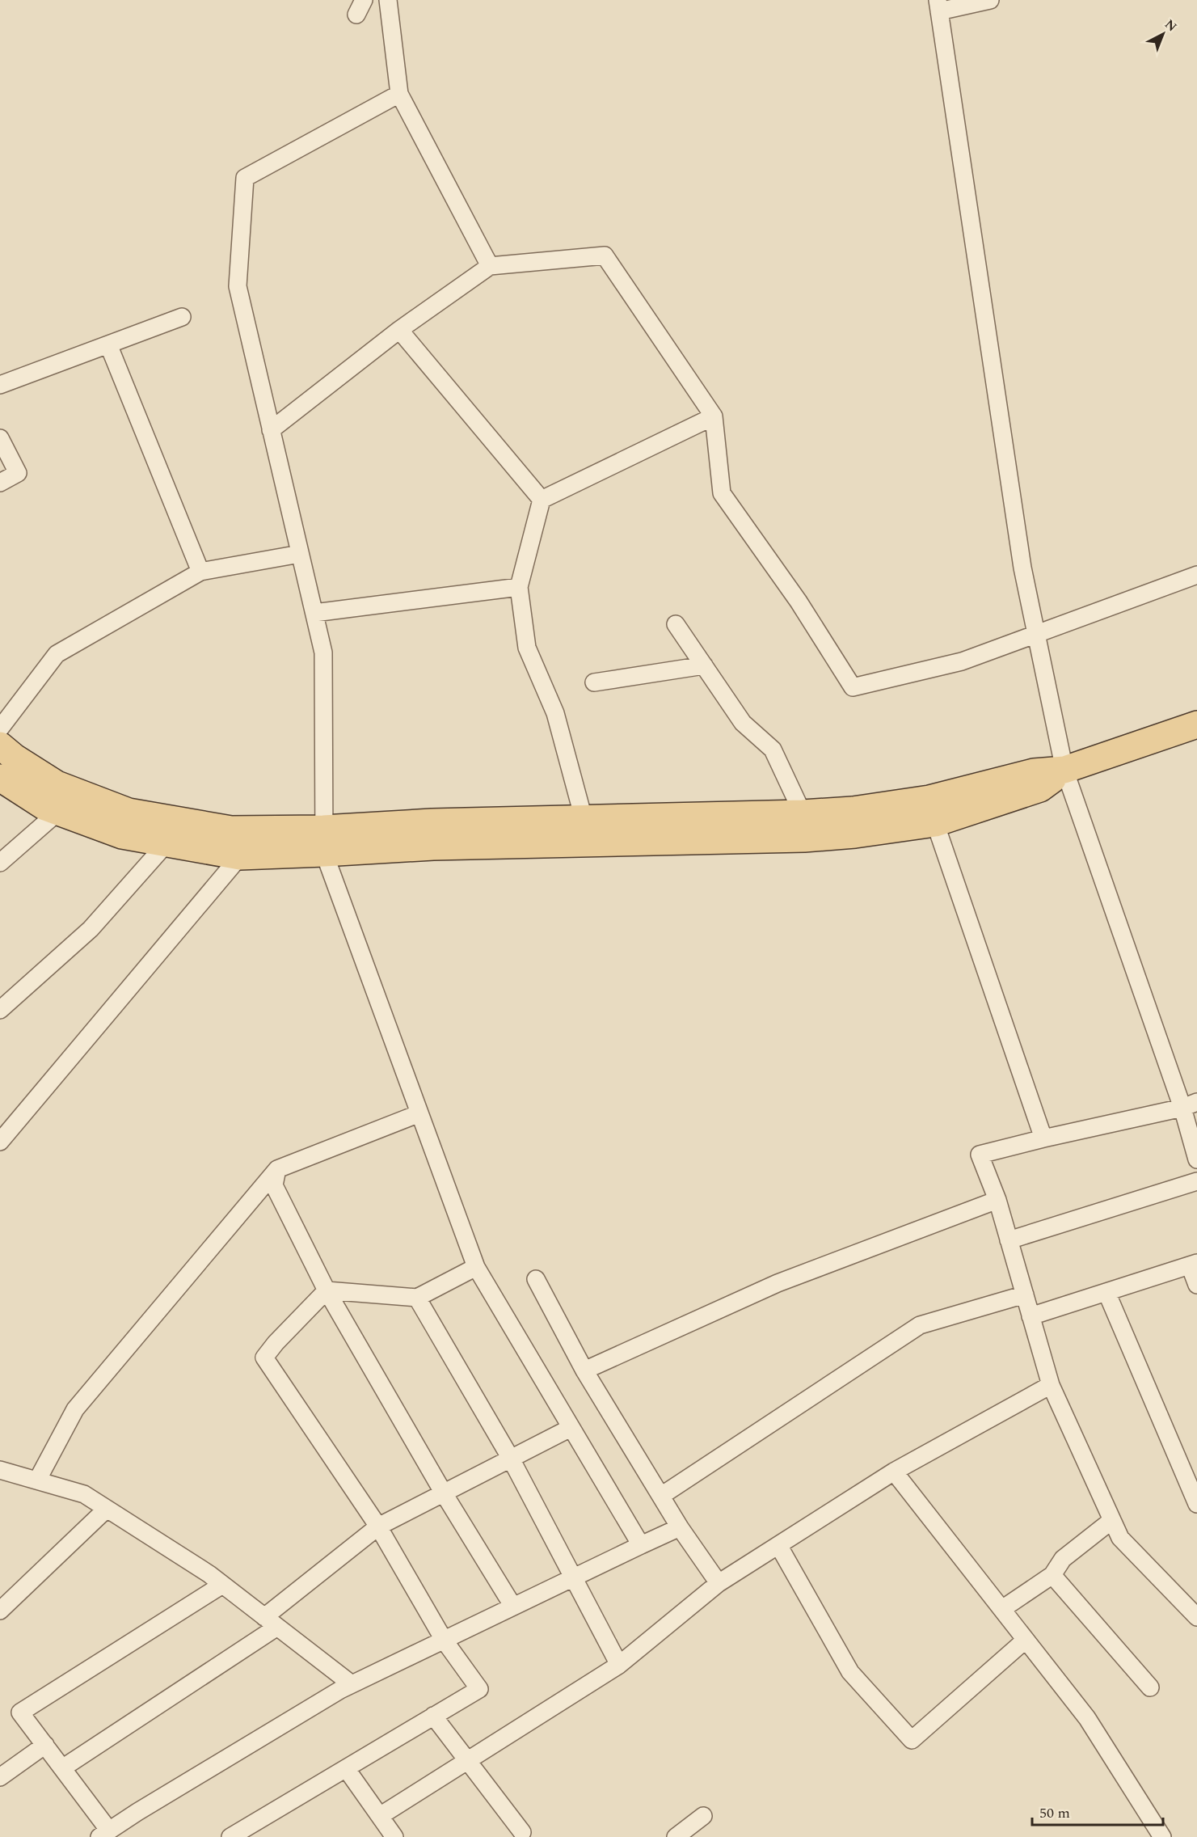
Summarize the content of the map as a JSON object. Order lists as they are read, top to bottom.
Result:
{
  "scale_bar": "50 m",
  "north": "top right"
}
